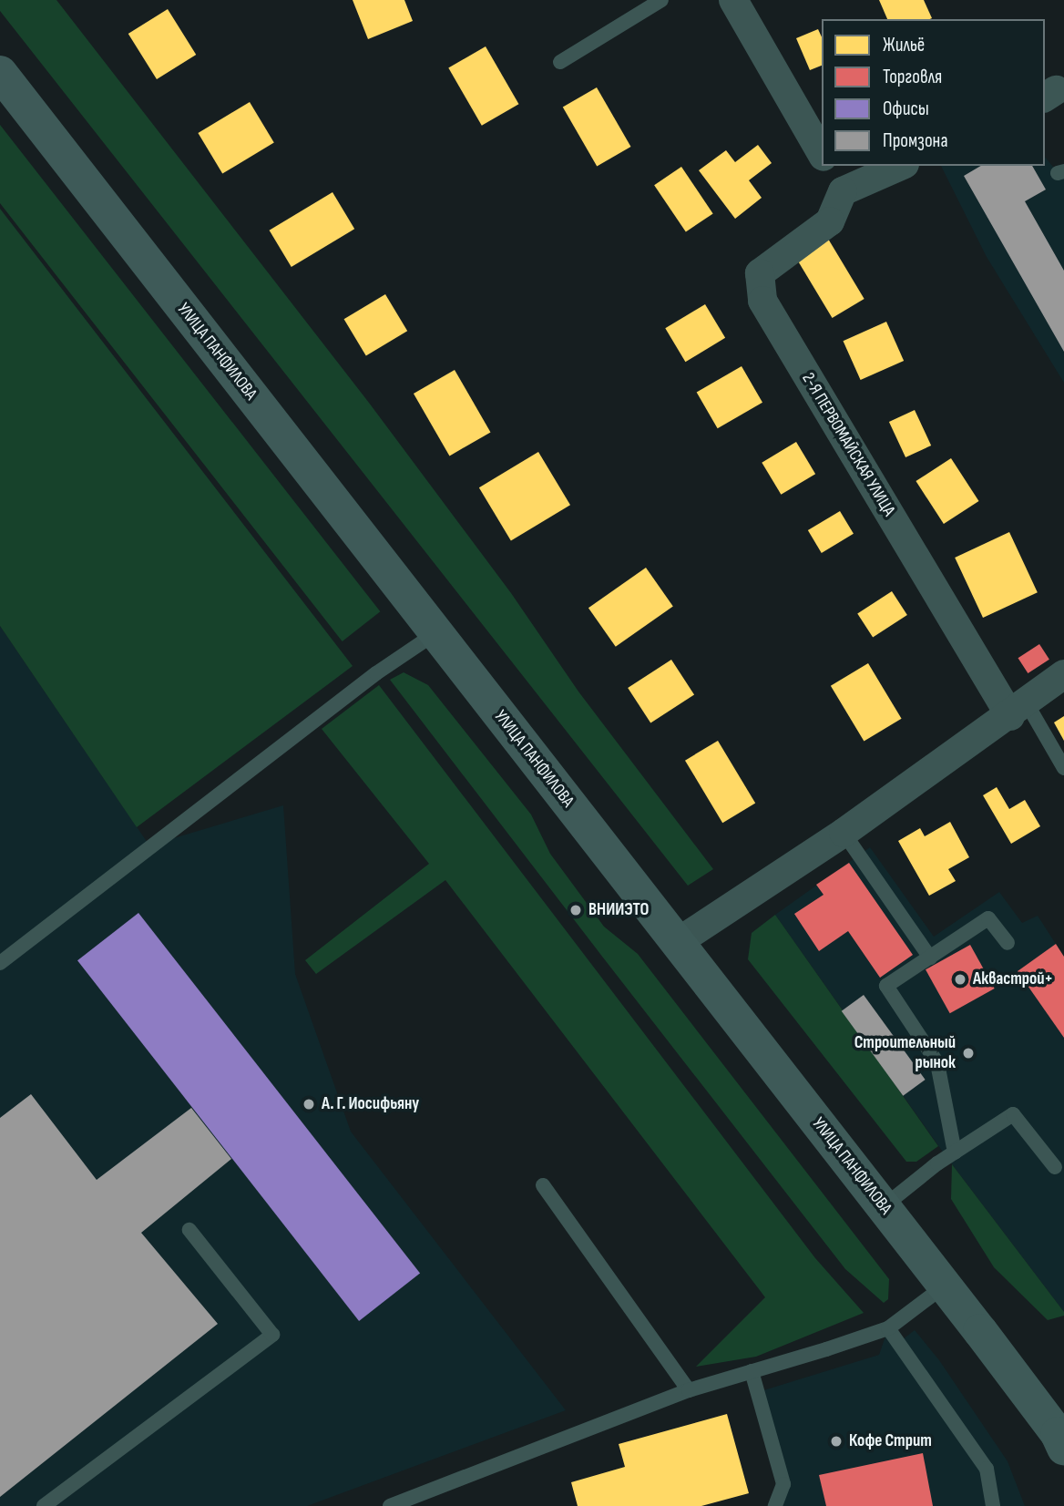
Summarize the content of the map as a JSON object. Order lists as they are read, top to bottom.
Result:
{
  "streets": {
    "main road": ["УЛИЦА ПАНФИЛОВА"],
    "street": ["2-Я ПЕРВОМАЙСКАЯ УЛИЦА"]
  },
  "places": [
    "ВНИИЭТО",
    "Аквастрой+",
    "Строительный рынок",
    "А. Г. Иосифьяну",
    "Кофе Стрит"
  ],
  "legend": [
    "Жильё",
    "Торговля",
    "Офисы",
    "Промзона"
  ]
}
